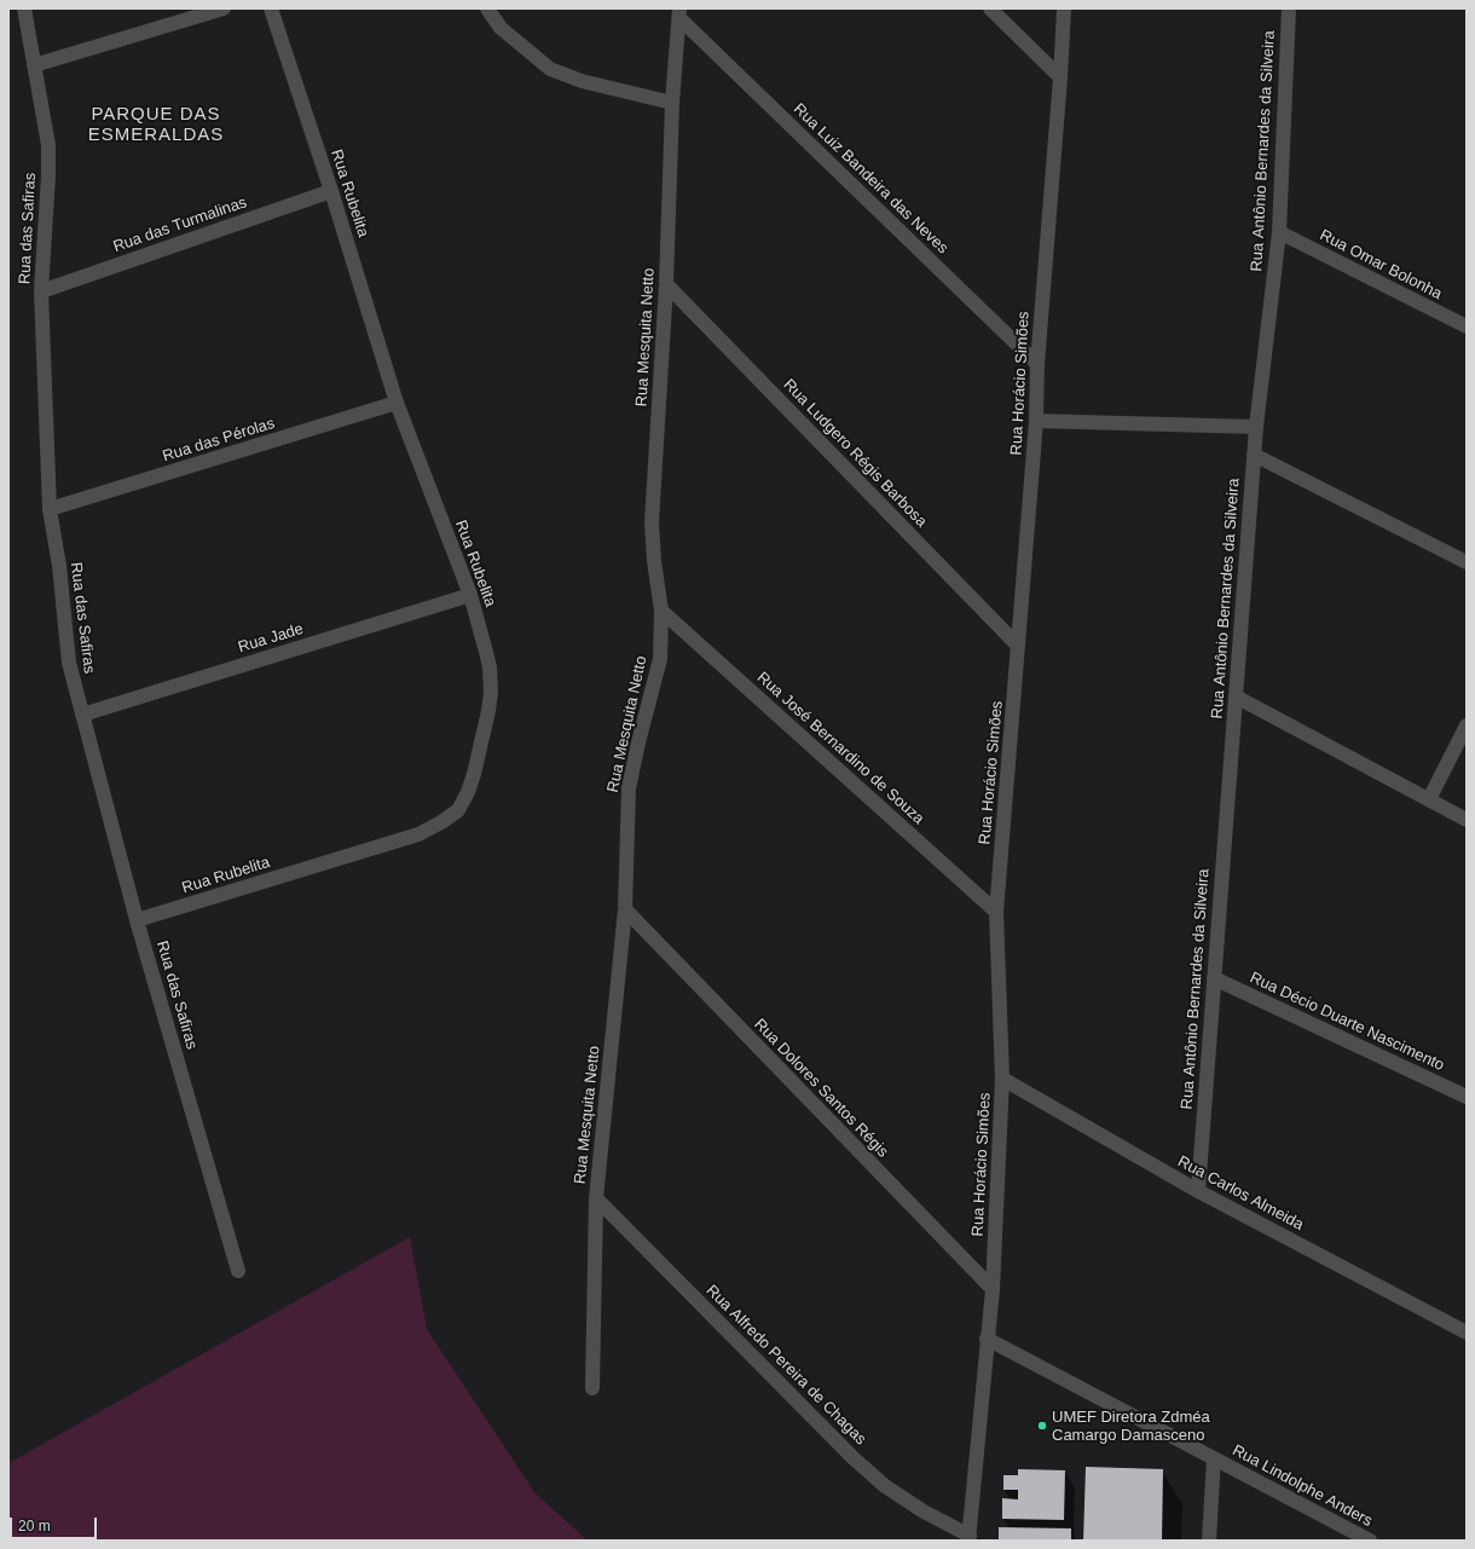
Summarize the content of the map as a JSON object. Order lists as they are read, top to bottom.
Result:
{
  "streets": {
    "street": [
      "Rua Antônio Bernardes da Silveira",
      "Rua Luiz Bandeira das Neves",
      "Rua Rubelita",
      "Rua das Turmalinas",
      "Rua das Safiras",
      "Rua Omar Bolonha",
      "Rua Mesquita Netto",
      "Rua Horácio Simões",
      "Rua das Pérolas",
      "Rua Ludgero Régis Barbosa",
      "Rua Jade",
      "Rua José Bernardino de Souza",
      "Rua Décio Duarte Nascimento",
      "Rua Dolores Santos Régis",
      "Rua Carlos Almeida",
      "Rua Alfredo Pereira de Chagas",
      "Rua Lindolphe Anders"
    ]
  },
  "crossings": [
    ["Rua Antônio Bernardes da Silveira", "Rua Omar Bolonha"],
    ["Rua Antônio Bernardes da Silveira", "Rua Décio Duarte Nascimento"],
    ["Rua Antônio Bernardes da Silveira", "Rua Carlos Almeida"],
    ["Rua Luiz Bandeira das Neves", "Rua Mesquita Netto"],
    ["Rua Luiz Bandeira das Neves", "Rua Horácio Simões"],
    ["Rua Rubelita", "Rua das Turmalinas"],
    ["Rua Rubelita", "Rua das Safiras"],
    ["Rua Rubelita", "Rua das Pérolas"],
    ["Rua Rubelita", "Rua Jade"],
    ["Rua das Turmalinas", "Rua das Safiras"],
    ["Rua das Safiras", "Rua das Pérolas"],
    ["Rua das Safiras", "Rua Jade"],
    ["Rua Mesquita Netto", "Rua Ludgero Régis Barbosa"],
    ["Rua Mesquita Netto", "Rua José Bernardino de Souza"],
    ["Rua Mesquita Netto", "Rua Dolores Santos Régis"],
    ["Rua Mesquita Netto", "Rua Alfredo Pereira de Chagas"],
    ["Rua Horácio Simões", "Rua Ludgero Régis Barbosa"],
    ["Rua Horácio Simões", "Rua José Bernardino de Souza"],
    ["Rua Horácio Simões", "Rua Dolores Santos Régis"],
    ["Rua Horácio Simões", "Rua Carlos Almeida"],
    ["Rua Horácio Simões", "Rua Alfredo Pereira de Chagas"],
    ["Rua Horácio Simões", "Rua Lindolphe Anders"]
  ],
  "districts": ["PARQUE DAS ESMERALDAS"],
  "places": ["UMEF Diretora Zdméa Camargo Damasceno"],
  "scale_bar": "20 m"
}
